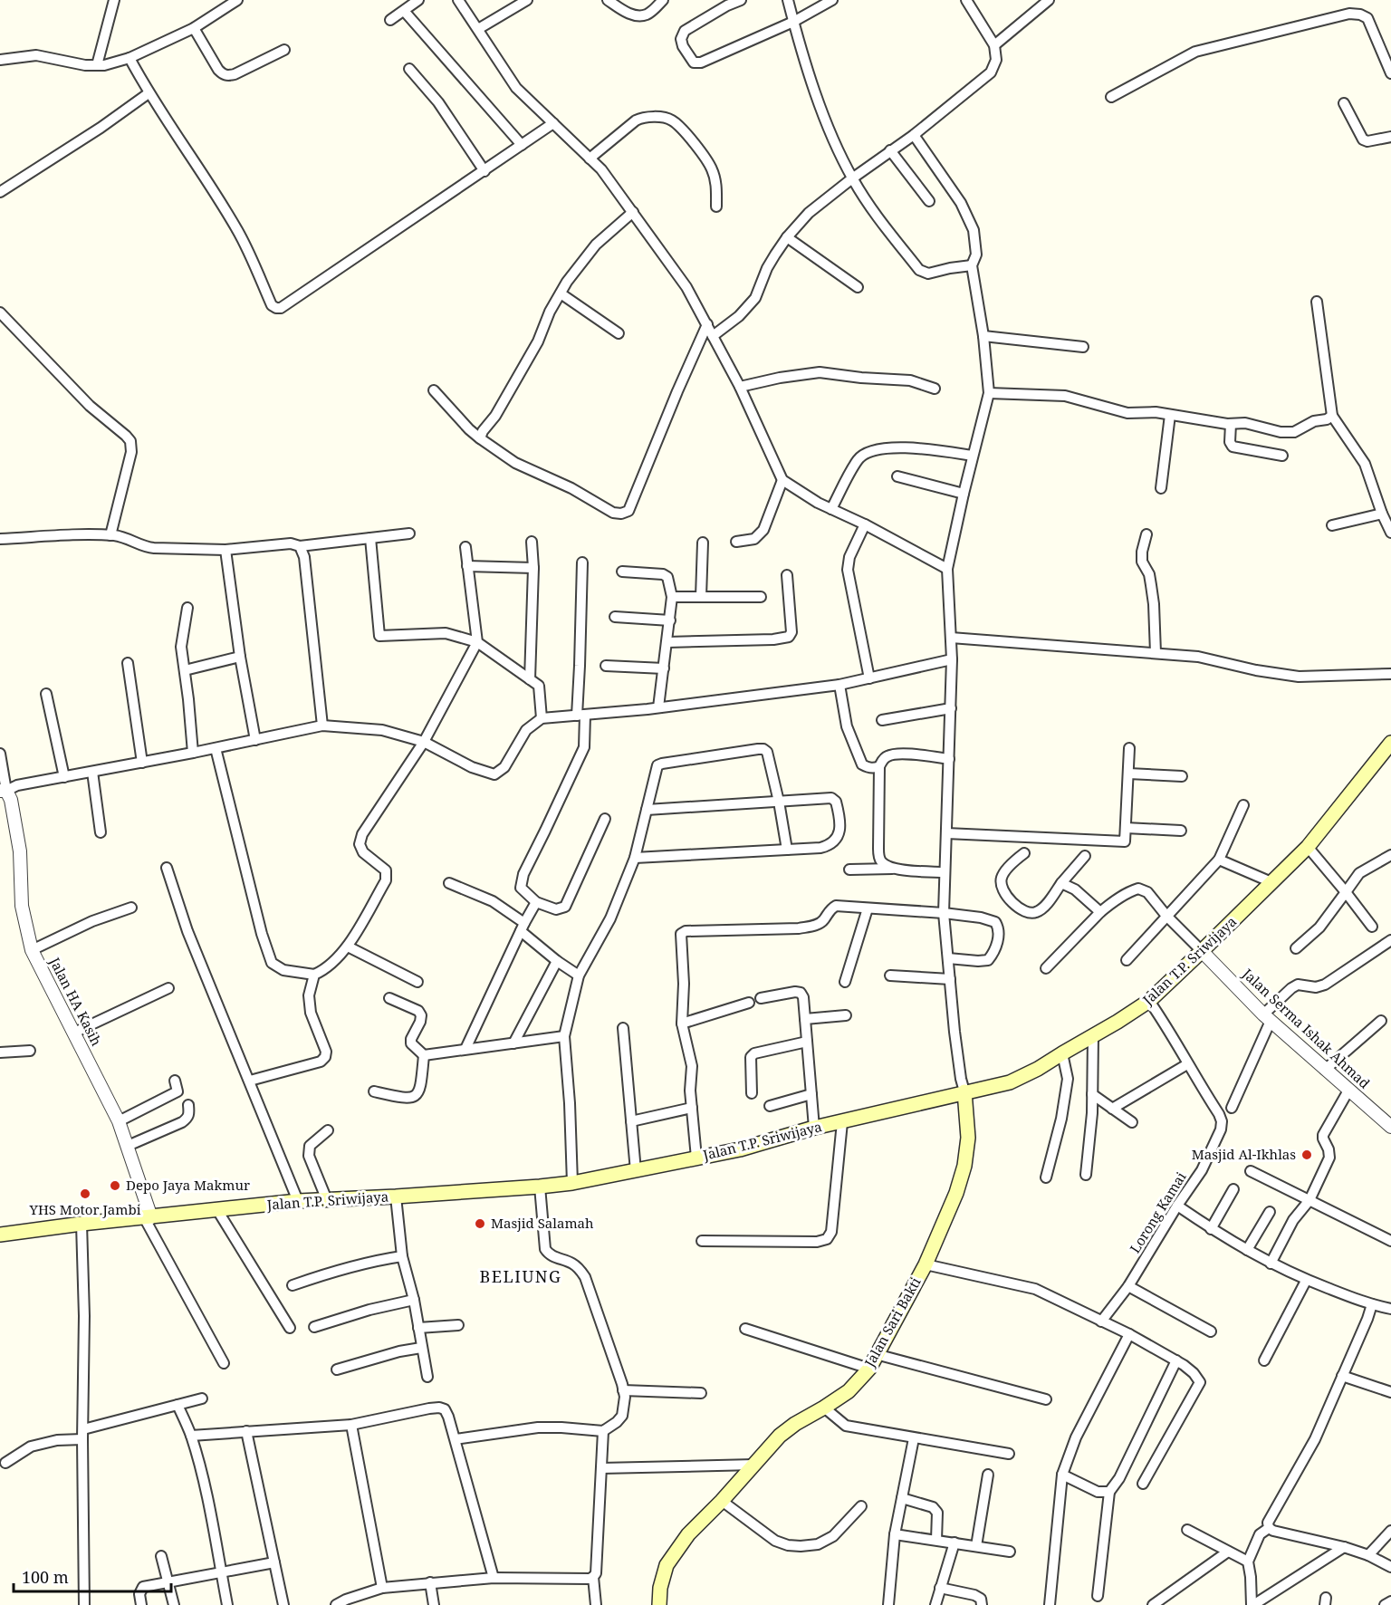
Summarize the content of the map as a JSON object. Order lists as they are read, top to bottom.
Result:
{
  "streets": {
    "main road": ["Jalan T.P. Sriwijaya", "Jalan Sari Bakti"],
    "street": ["Jalan HA Kasih", "Jalan Serma Ishak Ahmad", "Lorong Kamai"]
  },
  "crossings": [
    ["Jalan T.P. Sriwijaya", "Jalan HA Kasih"],
    ["Jalan T.P. Sriwijaya", "Jalan Serma Ishak Ahmad"],
    ["Jalan T.P. Sriwijaya", "Lorong Kamai"],
    ["Jalan T.P. Sriwijaya", "Jalan Sari Bakti"]
  ],
  "districts": ["BELIUNG"],
  "places": [
    "Masjid Al-Ikhlas",
    "Depo Jaya Makmur",
    "YHS Motor Jambi",
    "Masjid Salamah"
  ],
  "scale_bar": "100 m"
}
